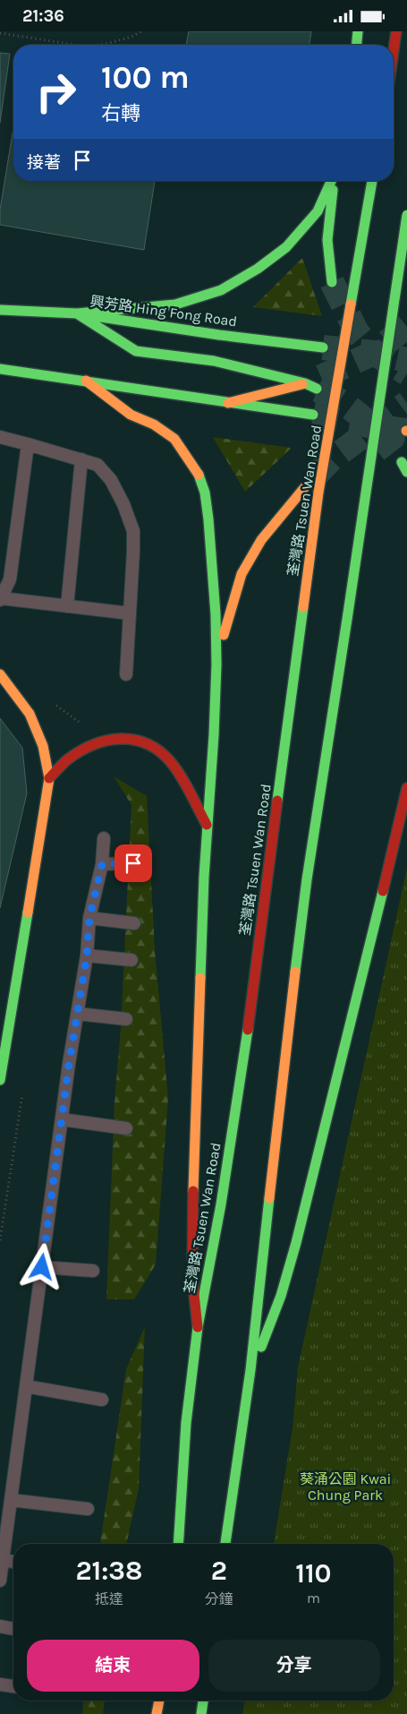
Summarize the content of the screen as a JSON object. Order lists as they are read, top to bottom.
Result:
{
  "streets": {
    "main road": ["興芳路 Hing Fong Road", "荃灣路 Tsuen Wan Road"]
  },
  "parks": ["葵涌公園 Kwai Chung Park"],
  "page": {
    "status": "21:36",
    "turn": ["100 m", "右轉"],
    "then": "接著",
    "eta": [
      "21:38",
      "抵達",
      "2",
      "分鐘",
      "110",
      "m"
    ],
    "buttons": ["結束", "分享"]
  }
}
